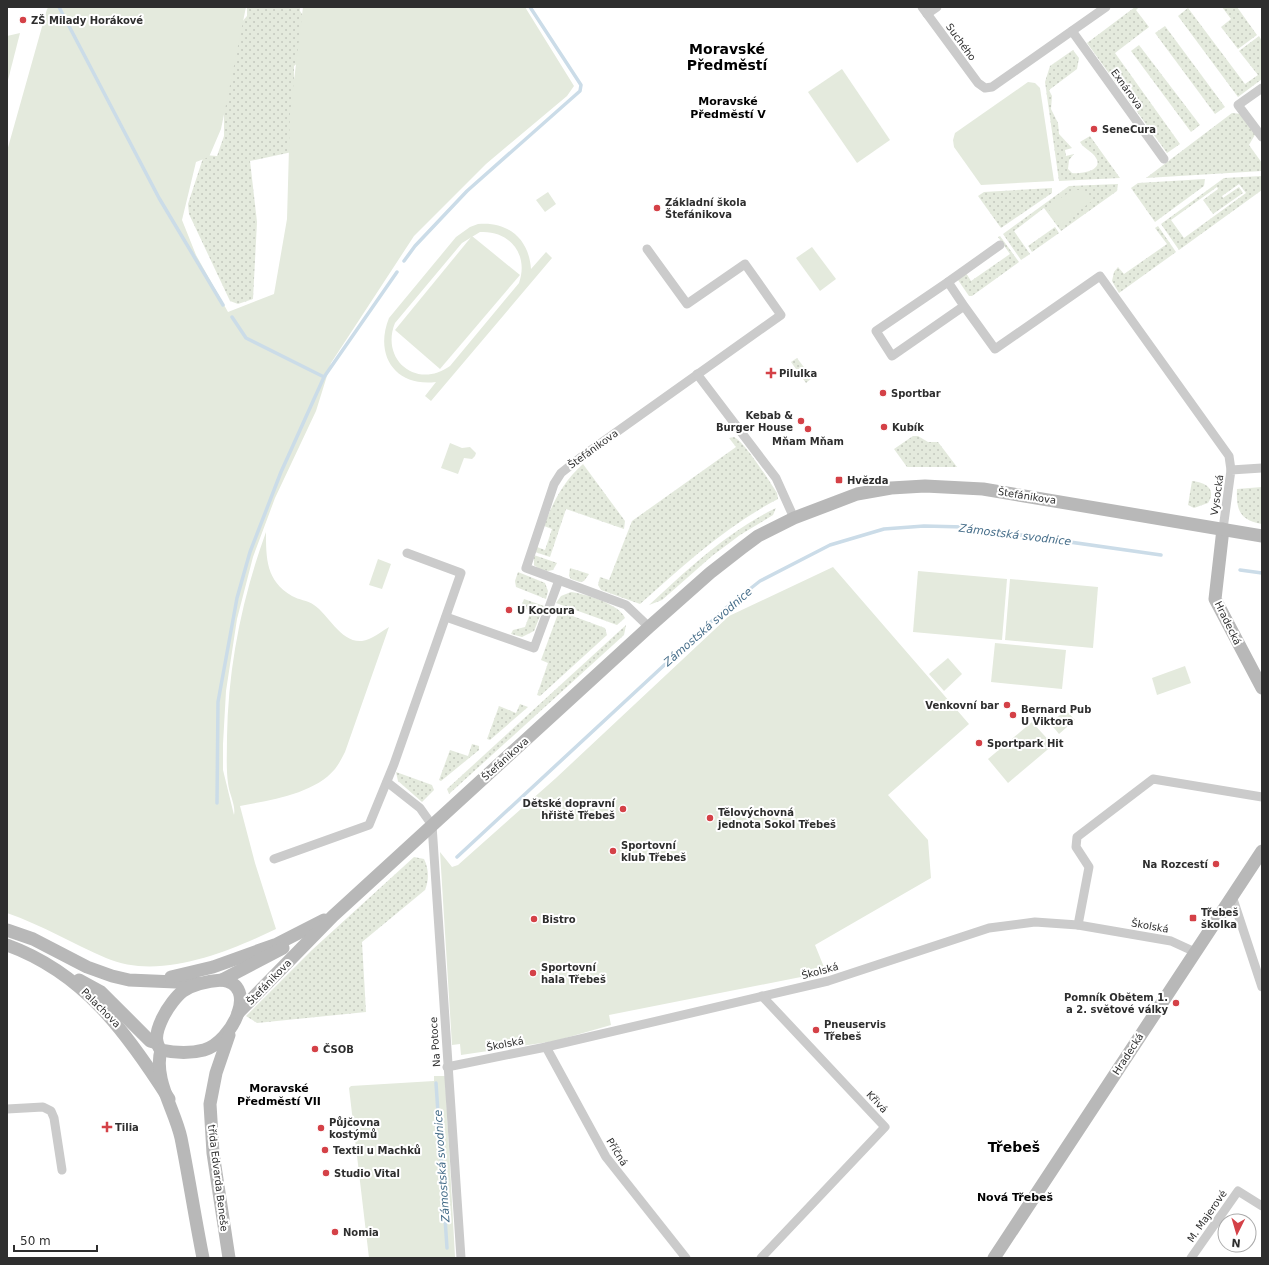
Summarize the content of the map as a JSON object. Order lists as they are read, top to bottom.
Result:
{
  "streets": {
    "street": [
      "Suchého",
      "Exnárova",
      "Štefánikova",
      "Vysocká",
      "Hradecká",
      "Školská",
      "Palachova",
      "Na Potoce",
      "Křivá",
      "Příčná",
      "třída Edvarda Beneše",
      "M. Majerové"
    ]
  },
  "crossings": [
    ["Suchého", "Exnárova"],
    ["Štefánikova", "Vysocká"],
    ["Štefánikova", "Hradecká"],
    ["Štefánikova", "Na Potoce"],
    ["Štefánikova", "třída Edvarda Beneše"],
    ["Vysocká", "Hradecká"],
    ["Hradecká", "Školská"],
    ["Školská", "Na Potoce"],
    ["Školská", "Křivá"],
    ["Školská", "Příčná"]
  ],
  "districts": [
    "Moravské Předměstí",
    "Moravské Předměstí V",
    "Moravské Předměstí VII",
    "Třebeš",
    "Nová Třebeš"
  ],
  "water": ["Zámostská svodnice"],
  "places": {
    "other": [
      "ZŠ Milady Horákové",
      "SeneCura",
      "Základní škola Štefánikova",
      "Sportbar",
      "Kebab & Burger House",
      "Kubík",
      "Mňam Mňam",
      "U Kocoura",
      "Venkovní bar",
      "Bernard Pub U Viktora",
      "Sportpark Hit",
      "Dětské dopravní hřiště Třebeš",
      "Tělovýchovná jednota Sokol Třebeš",
      "Sportovní klub Třebeš",
      "Na Rozcestí",
      "Bistro",
      "Sportovní hala Třebeš",
      "Pomník Obětem 1. a 2. světové války",
      "Pneuservis Třebeš",
      "ČSOB",
      "Půjčovna kostýmů",
      "Textil u Machků",
      "Studio Vital",
      "Nomia"
    ],
    "health": ["Pilulka", "Tilia"],
    "transit": ["Hvězda", "Třebeš školka"]
  },
  "scale_bar": "50 m",
  "north": "bottom"
}
